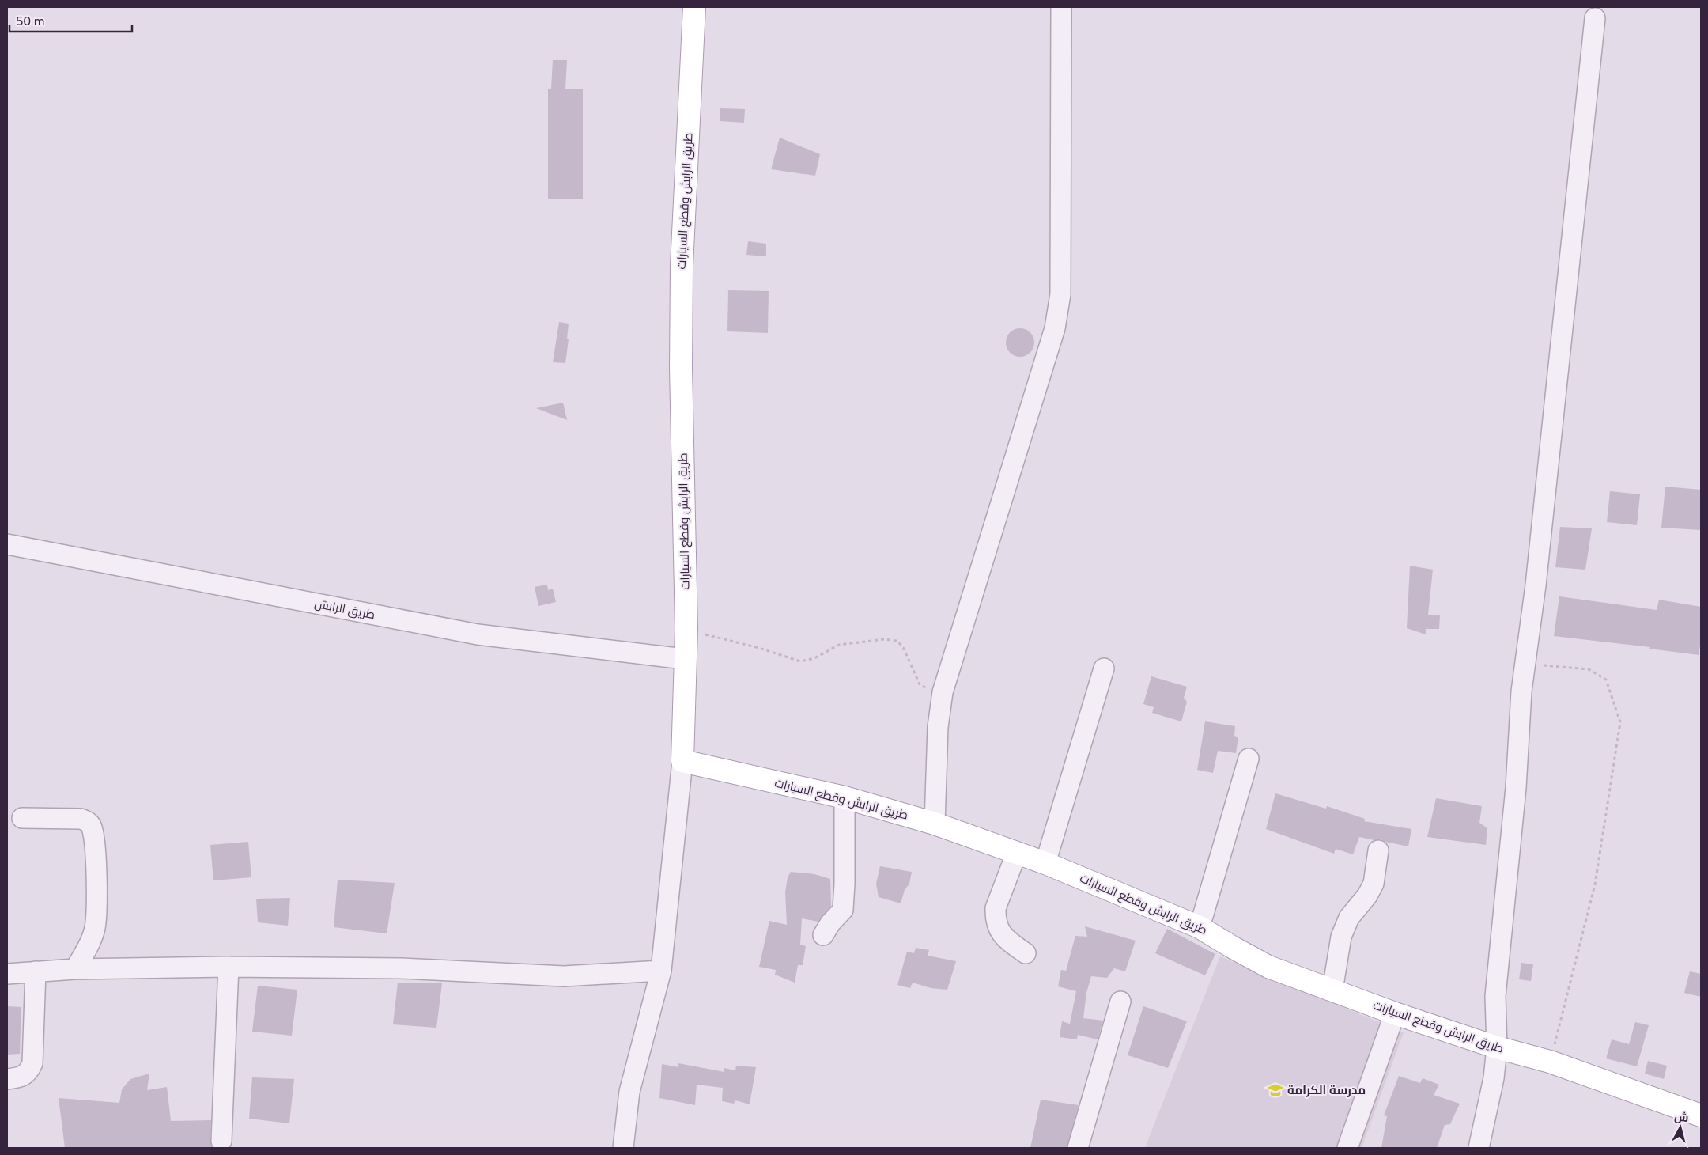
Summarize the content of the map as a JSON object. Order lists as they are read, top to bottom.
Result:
{
  "streets": {
    "main road": ["طريق الرابش وقطع السيارات"],
    "street": ["طريق الرابش"]
  },
  "crossings": [
    ["طريق الرابش وقطع السيارات", "طريق الرابش"]
  ],
  "places": {
    "school or university": ["مدرسة الكرامة"]
  },
  "scale_bar": "50 m",
  "north": "top"
}
